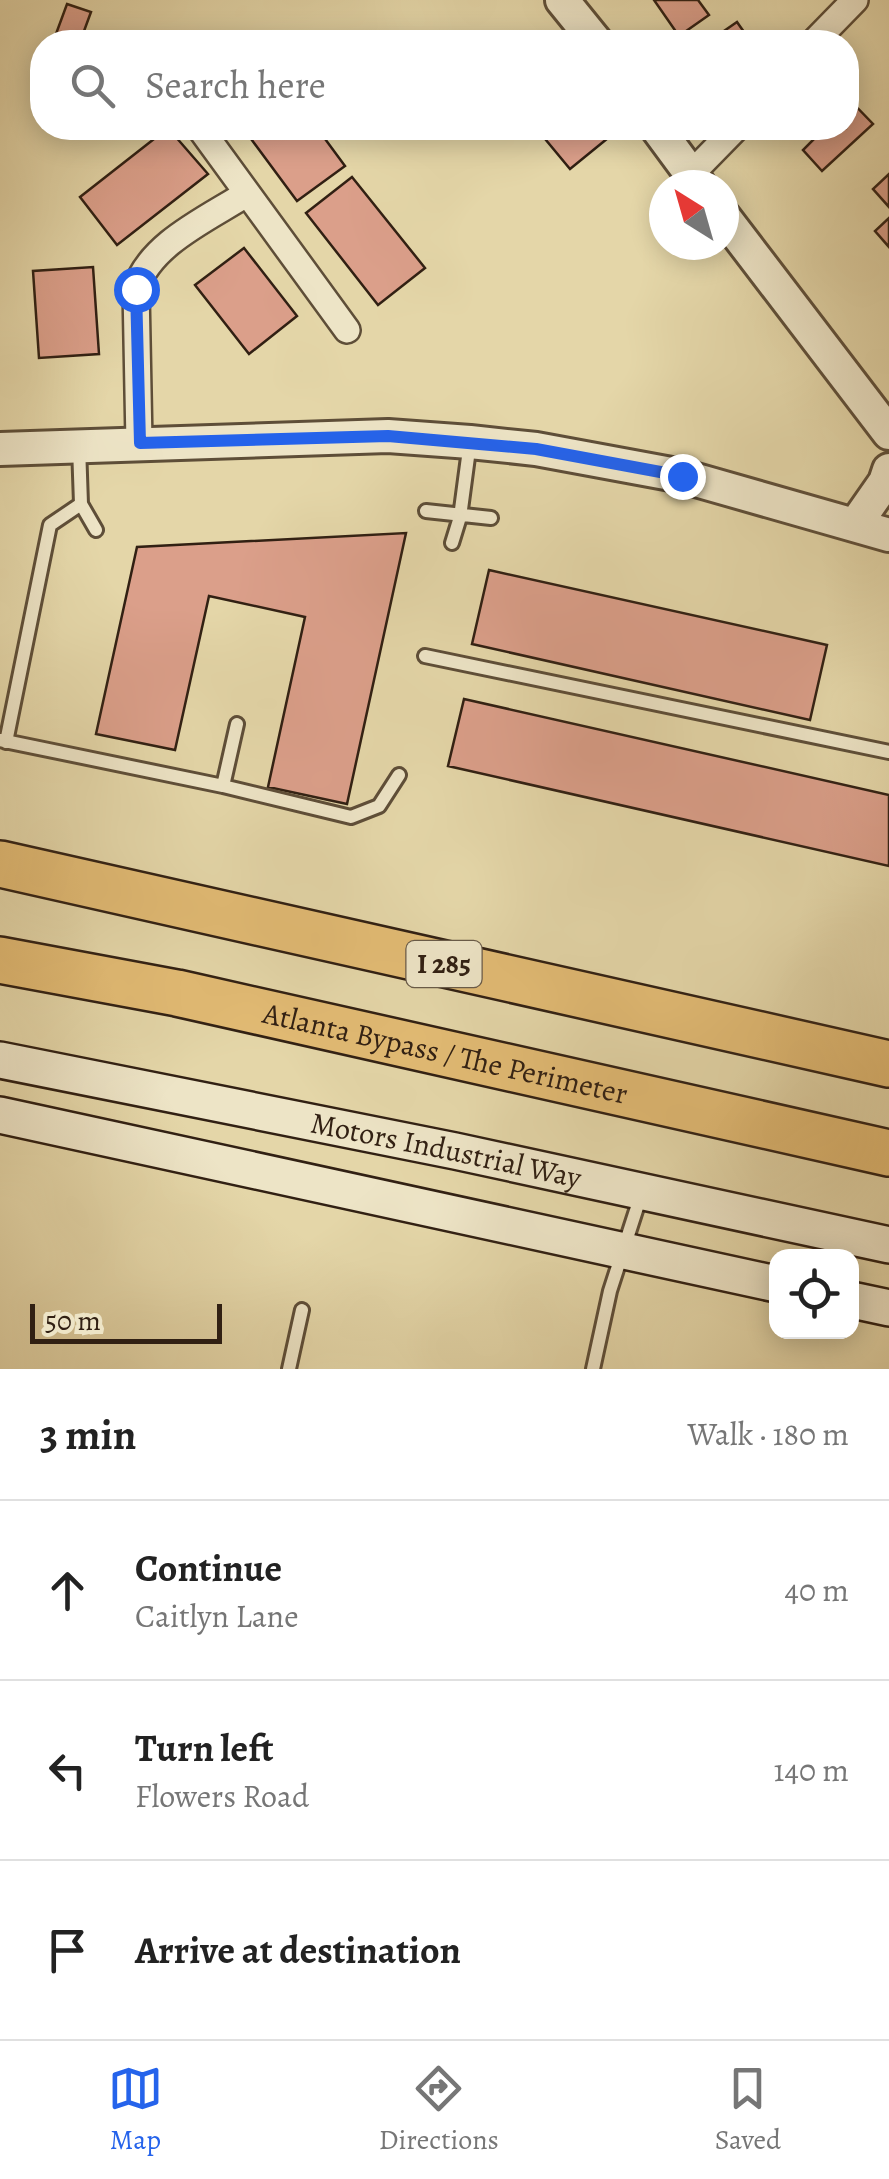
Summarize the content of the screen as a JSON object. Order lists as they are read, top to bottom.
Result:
{
  "streets": {
    "highway": ["I 285", "Atlanta Bypass / The Perimeter"],
    "main road": ["Motors Industrial Way"]
  },
  "scale_bar": "50 m",
  "north": "top left",
  "page": {
    "search": "Search here",
    "scale": "50 m",
    "heading": ["3 min", "Walk · 180 m"],
    "list": [
      ["Continue", "Caitlyn Lane", "40 m"],
      ["Turn left", "Flowers Road", "140 m"],
      "Arrive at destination"
    ],
    "nav": ["Map", "Directions", "Saved"]
  }
}
